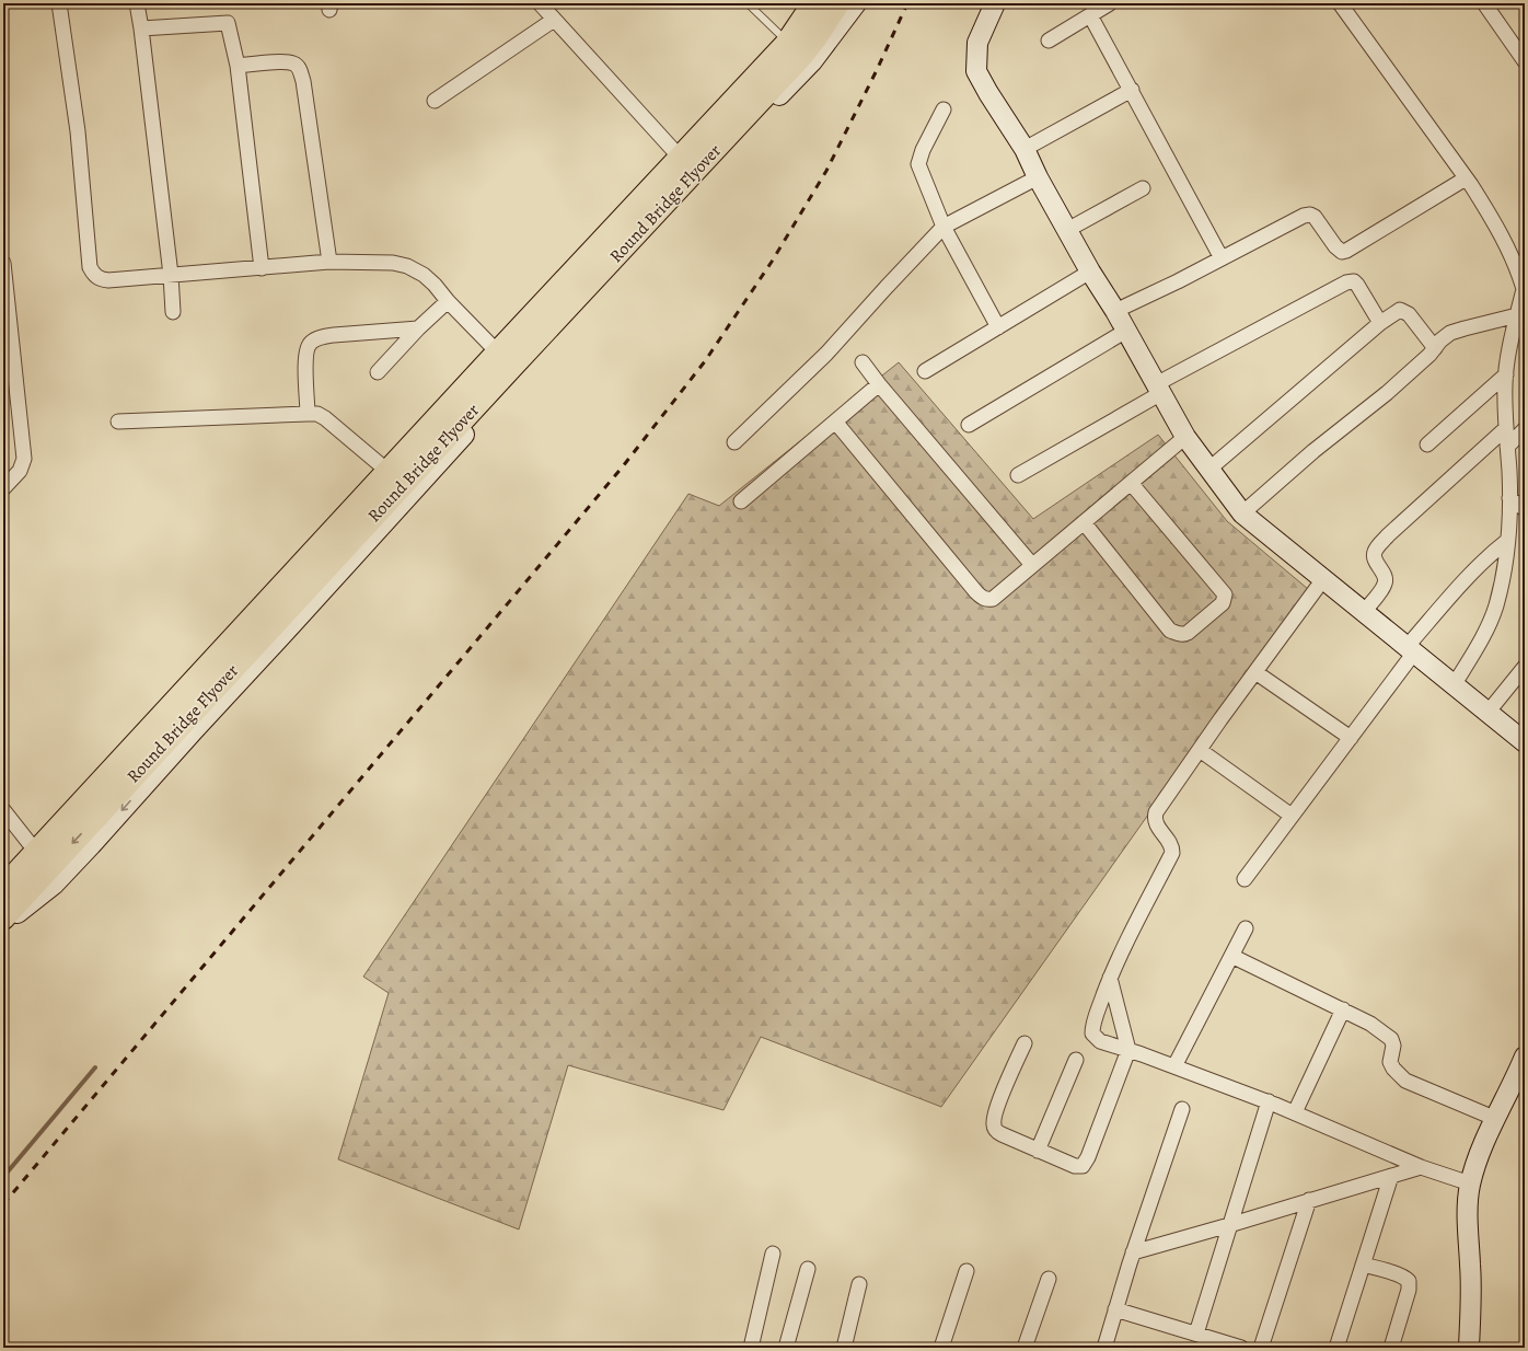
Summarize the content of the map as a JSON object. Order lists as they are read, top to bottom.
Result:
{
  "streets": {
    "main road": ["Round Bridge Flyover"]
  }
}
